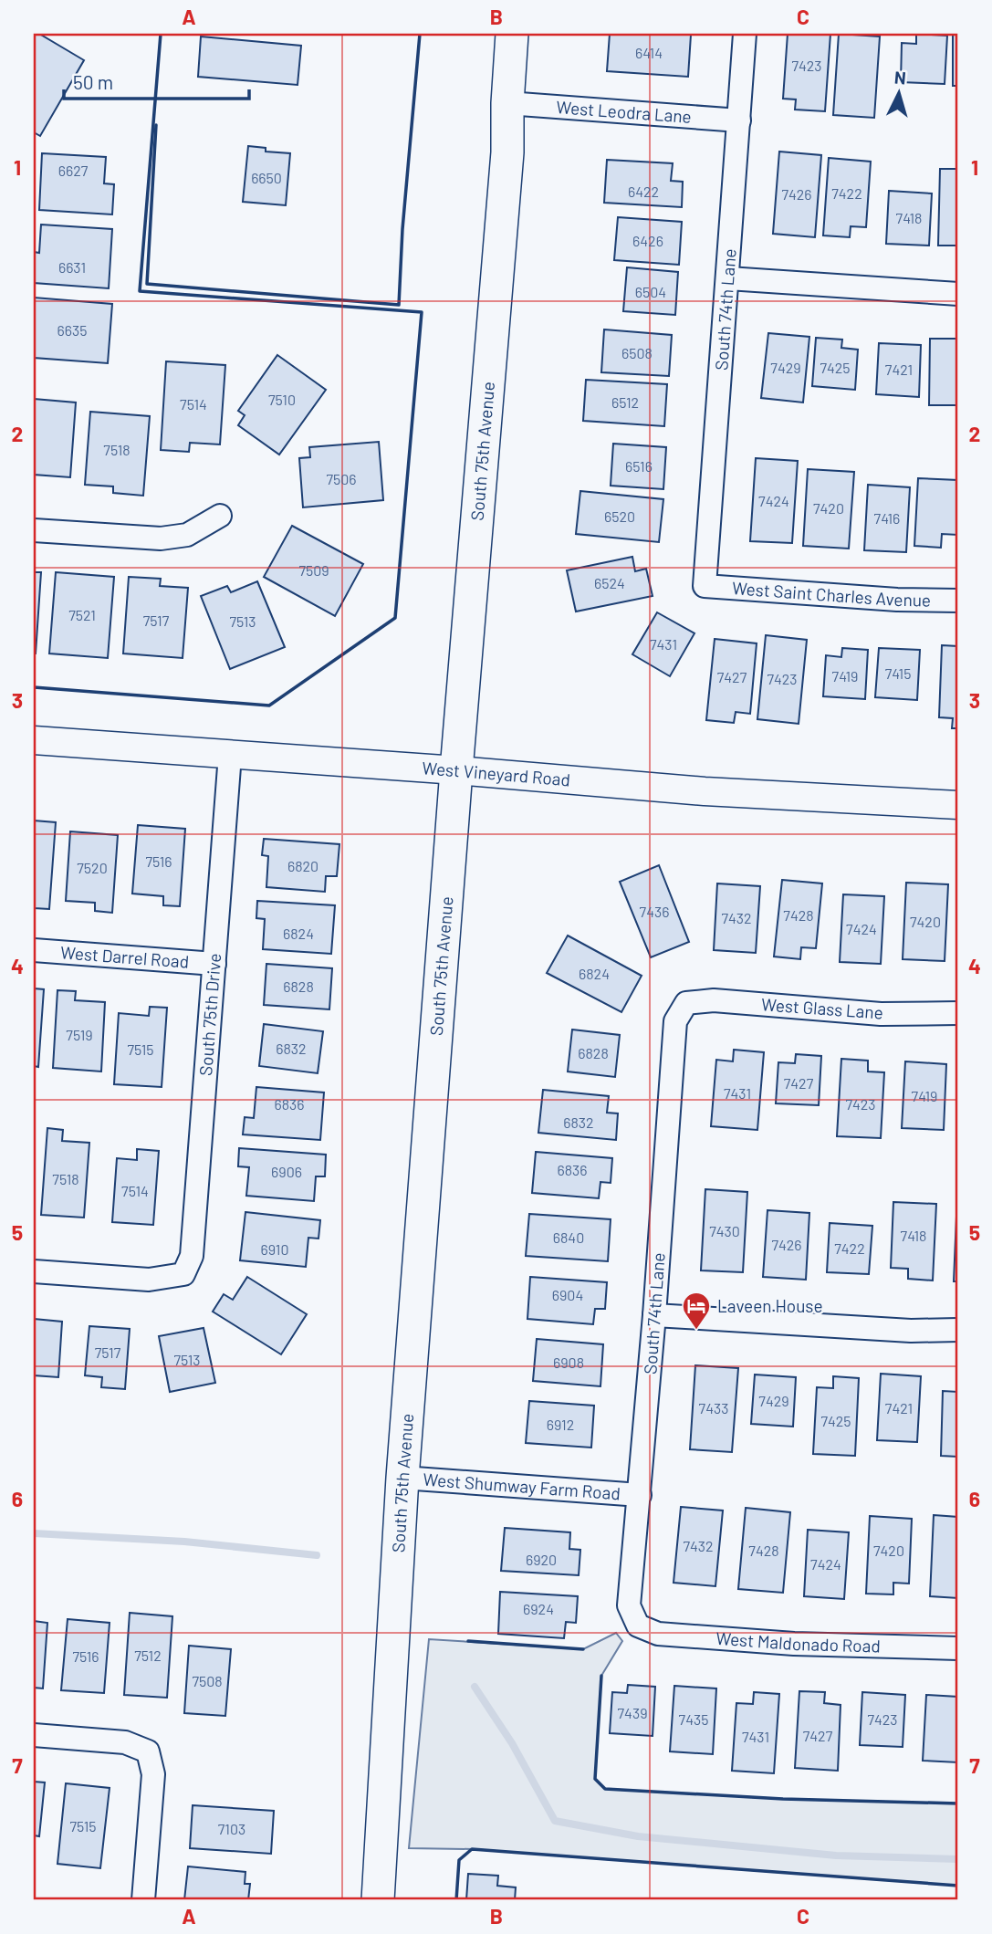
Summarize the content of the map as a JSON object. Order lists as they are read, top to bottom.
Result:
{
  "streets": {
    "main road": ["South 75th Avenue"],
    "street": [
      "West Leodra Lane",
      "South 74th Lane",
      "West Saint Charles Avenue",
      "West Vineyard Road",
      "West Darrel Road",
      "West Glass Lane",
      "South 75th Drive",
      "West Shumway Farm Road",
      "West Maldonado Road"
    ]
  },
  "crossings": [
    ["West Leodra Lane", "South 74th Lane"],
    ["West Leodra Lane", "South 75th Avenue"],
    ["South 74th Lane", "West Saint Charles Avenue"],
    ["South 74th Lane", "West Glass Lane"],
    ["South 74th Lane", "West Shumway Farm Road"],
    ["South 74th Lane", "West Maldonado Road"],
    ["South 75th Avenue", "West Vineyard Road"],
    ["South 75th Avenue", "West Shumway Farm Road"],
    ["West Vineyard Road", "South 75th Drive"],
    ["West Darrel Road", "South 75th Drive"]
  ],
  "places": {
    "hotel": ["Laveen House"]
  },
  "house_numbers": [
    "6414",
    "7423",
    "6627",
    "6650",
    "6422",
    "7422",
    "7426",
    "7418",
    "6426",
    "6631",
    "6504",
    "6635",
    "6508",
    "7429",
    "7425",
    "7421",
    "7510",
    "6512",
    "7514",
    "7518",
    "6516",
    "7506",
    "7424",
    "7420",
    "6520",
    "7416",
    "7509",
    "6524",
    "7521",
    "7517",
    "7513",
    "7431",
    "7415",
    "7419",
    "7427",
    "7423",
    "7516",
    "6820",
    "7520",
    "7436",
    "7428",
    "7432",
    "7420",
    "7424",
    "6824",
    "6824",
    "6828",
    "7519",
    "6832",
    "7515",
    "6828",
    "7427",
    "7431",
    "7419",
    "6836",
    "7423",
    "6832",
    "6836",
    "6906",
    "7518",
    "7514",
    "7430",
    "7418",
    "6840",
    "7426",
    "7422",
    "6910",
    "6904",
    "7517",
    "7513",
    "6908",
    "7429",
    "7433",
    "7421",
    "7425",
    "6912",
    "7432",
    "7428",
    "7420",
    "6920",
    "7424",
    "6924",
    "7512",
    "7516",
    "7508",
    "7439",
    "7435",
    "7423",
    "7427",
    "7431",
    "7515",
    "7103"
  ],
  "scale_bar": "50 m",
  "north": "top",
  "grid": {
    "columns": ["A", "B", "C"],
    "rows": [
      "1",
      "2",
      "3",
      "4",
      "5",
      "6",
      "7"
    ]
  }
}
